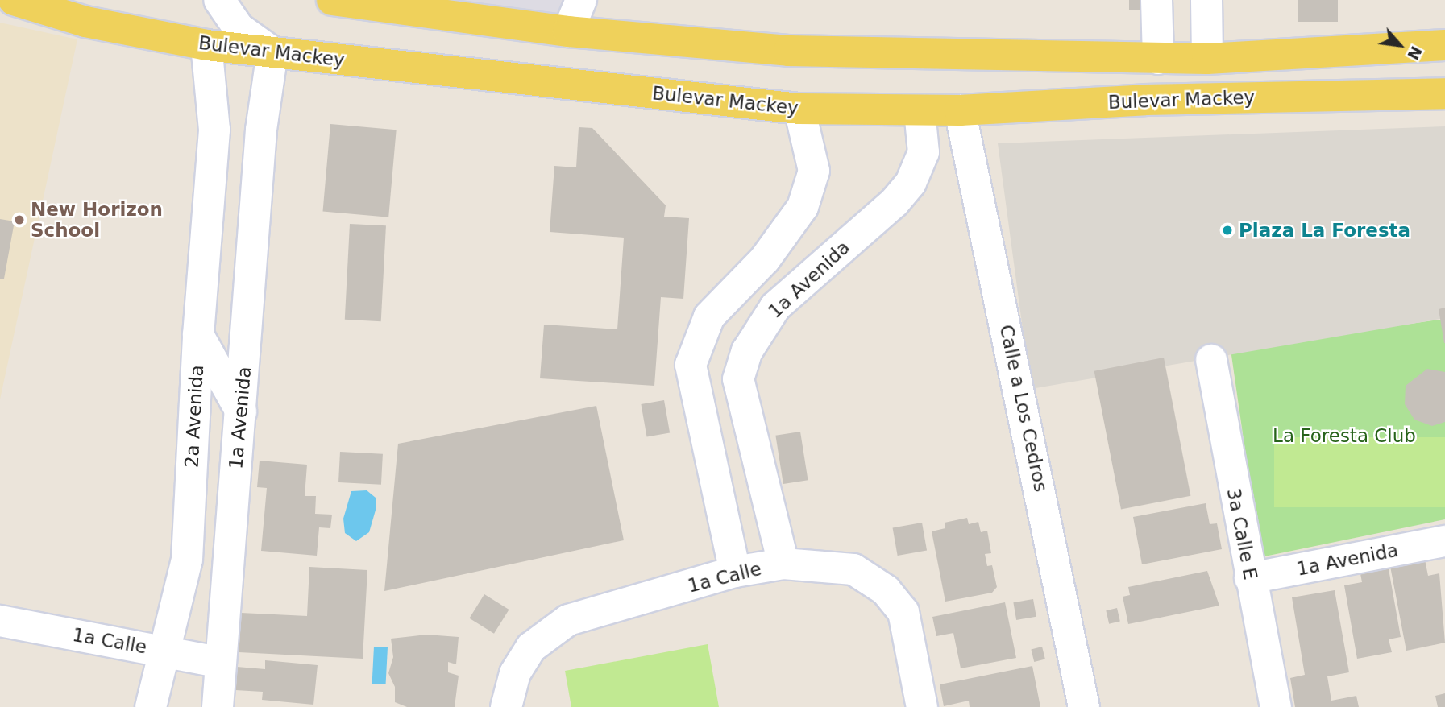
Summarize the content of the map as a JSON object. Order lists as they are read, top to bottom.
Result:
{
  "streets": {
    "main road": ["Bulevar Mackey"],
    "street": [
      "1a Avenida",
      "Calle a Los Cedros",
      "2a Avenida",
      "3a Calle E",
      "1a Calle"
    ]
  },
  "crossings": [
    ["Bulevar Mackey", "1a Avenida"],
    ["Bulevar Mackey", "Calle a Los Cedros"],
    ["Bulevar Mackey", "2a Avenida"],
    ["1a Avenida", "3a Calle E"],
    ["1a Avenida", "1a Calle"],
    ["2a Avenida", "1a Calle"]
  ],
  "parks": ["La Foresta Club"],
  "places": ["New Horizon School", "Plaza La Foresta"],
  "north": "bottom right"
}
